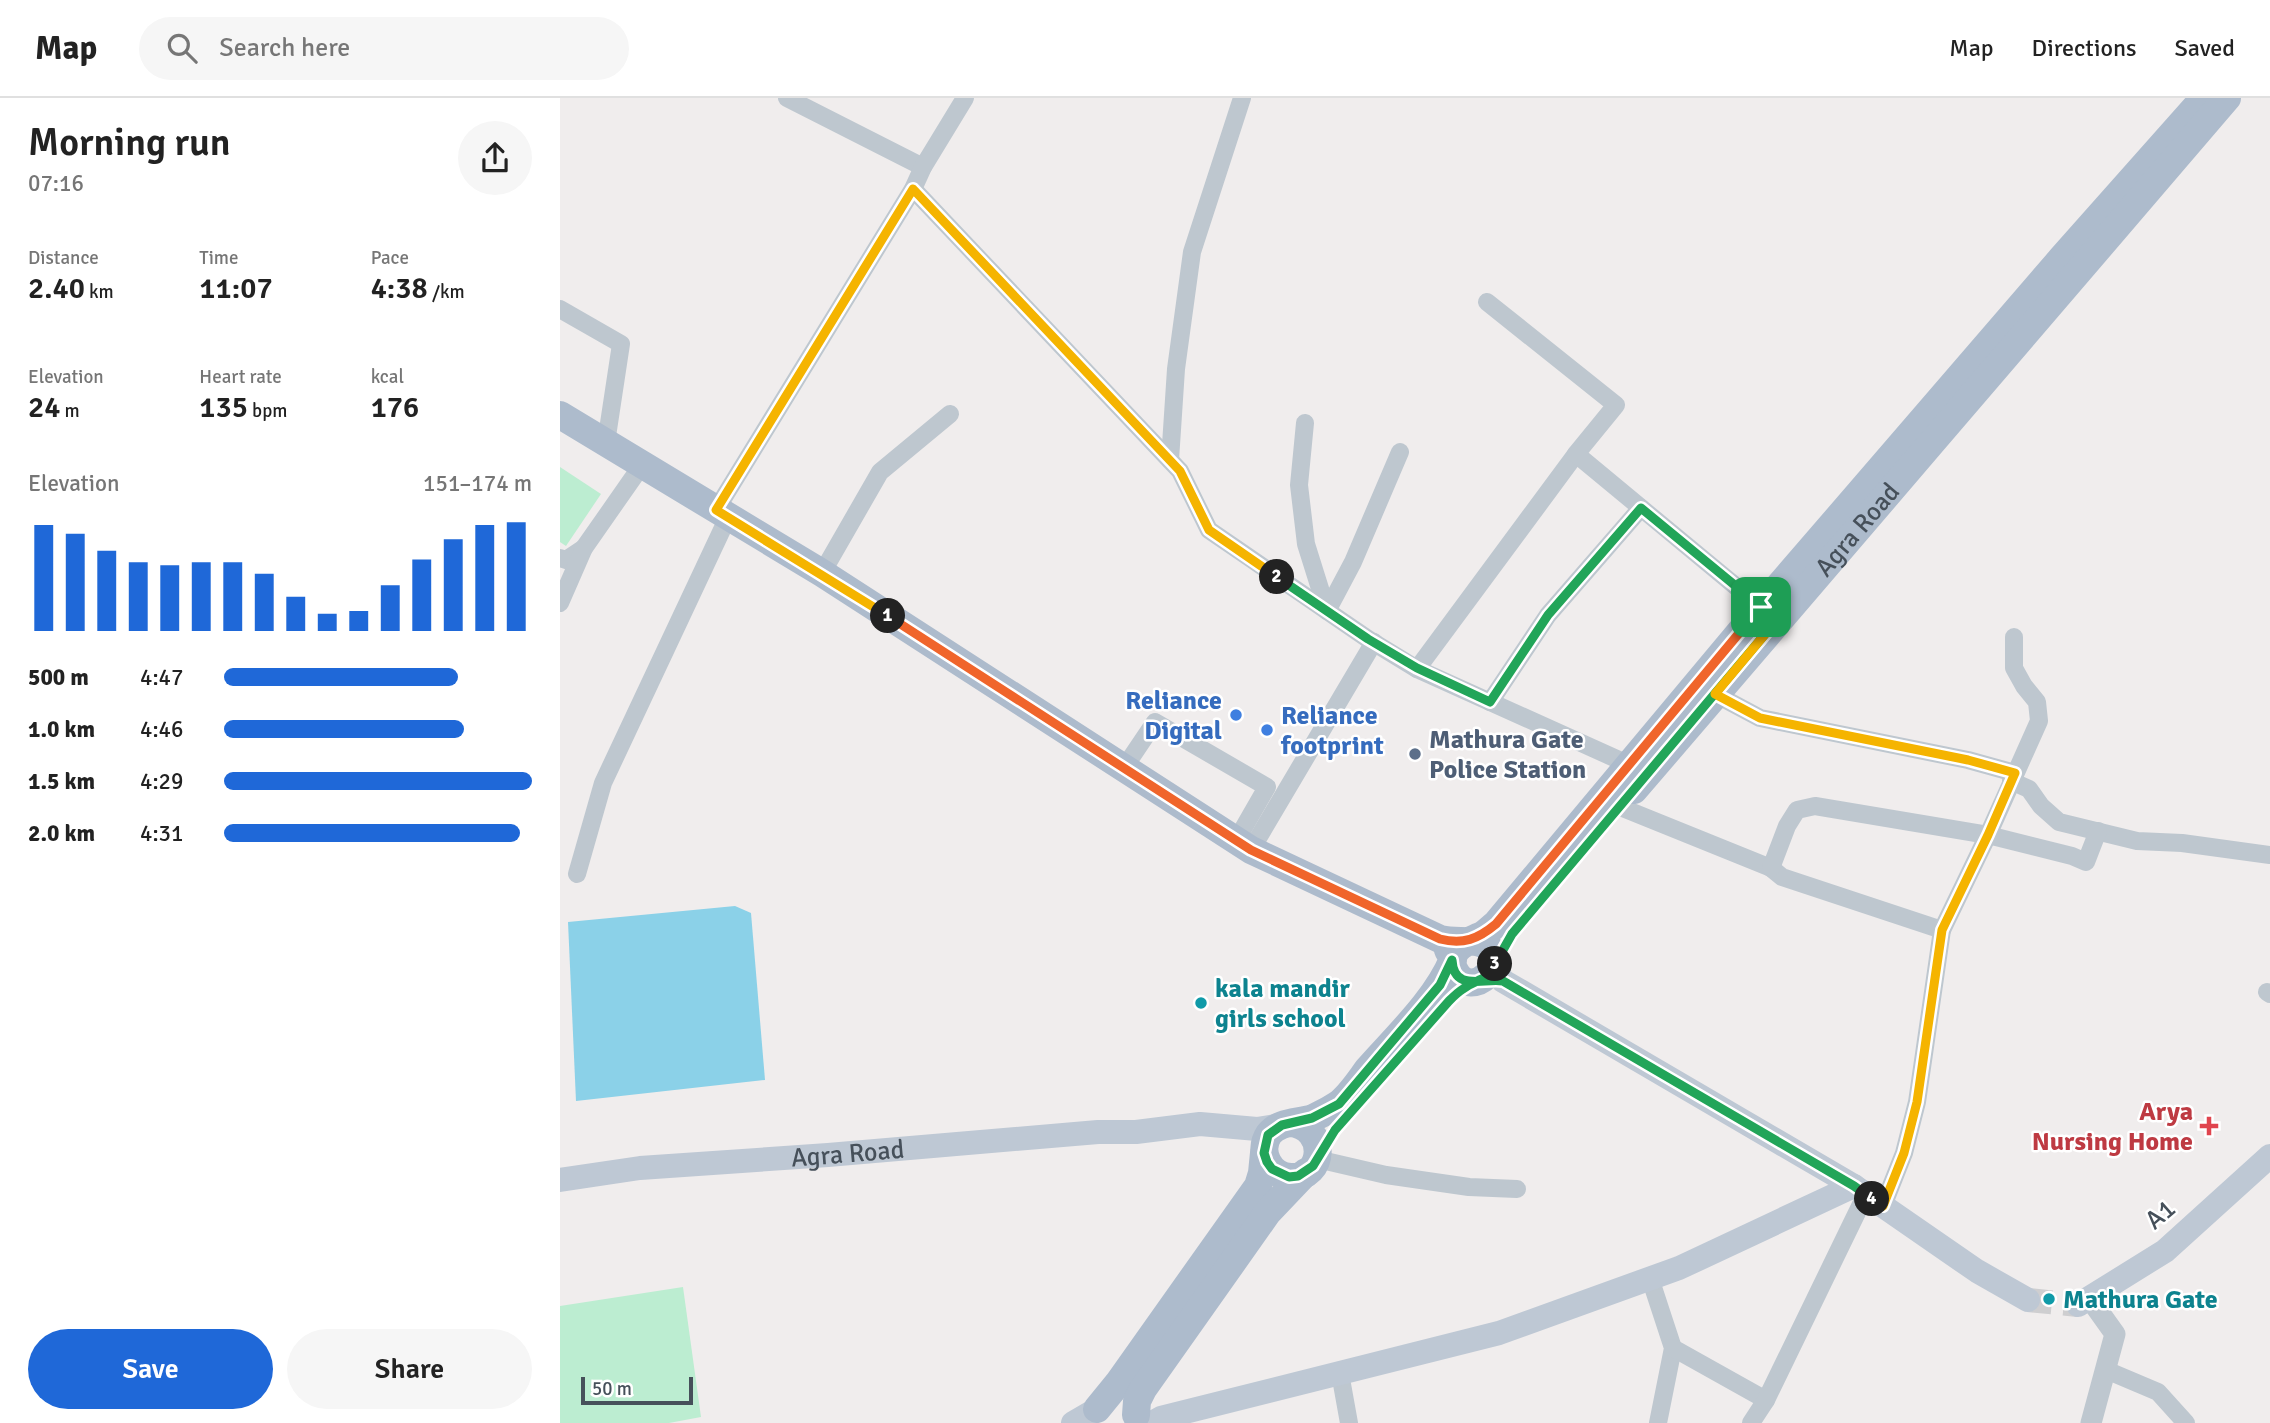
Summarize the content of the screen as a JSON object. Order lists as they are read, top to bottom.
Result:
{
  "streets": {
    "main road": ["Agra Road", "A1"]
  },
  "places": {
    "other": [
      "Reliance Digital",
      "Reliance footprint",
      "Mathura Gate Police Station",
      "kala mandir girls school",
      "Mathura Gate"
    ],
    "health": ["Arya Nursing Home"]
  },
  "scale_bar": "50 m",
  "page": {
    "header": "Map",
    "search": "Search here",
    "nav": ["Map", "Directions", "Saved"],
    "heading": ["Morning run", "07:16"],
    "stats": [
      ["Distance", "2.40 km"],
      ["Time", "11:07"],
      ["Pace", "4:38 /km"],
      ["Elevation", "24 m"],
      ["Heart rate", "135 bpm"],
      ["kcal", "176"]
    ],
    "chart": ["Elevation", "151–174 m"],
    "pins": [
      "2",
      "1",
      "3",
      "4"
    ],
    "list": [
      {
        "name": "500 m",
        "note": "4:47"
      },
      {
        "name": "1.0 km",
        "note": "4:46"
      },
      {
        "name": "1.5 km",
        "note": "4:29"
      },
      {
        "name": "2.0 km",
        "note": "4:31"
      }
    ],
    "buttons": ["Save", "Share"],
    "scale": "50 m"
  }
}
